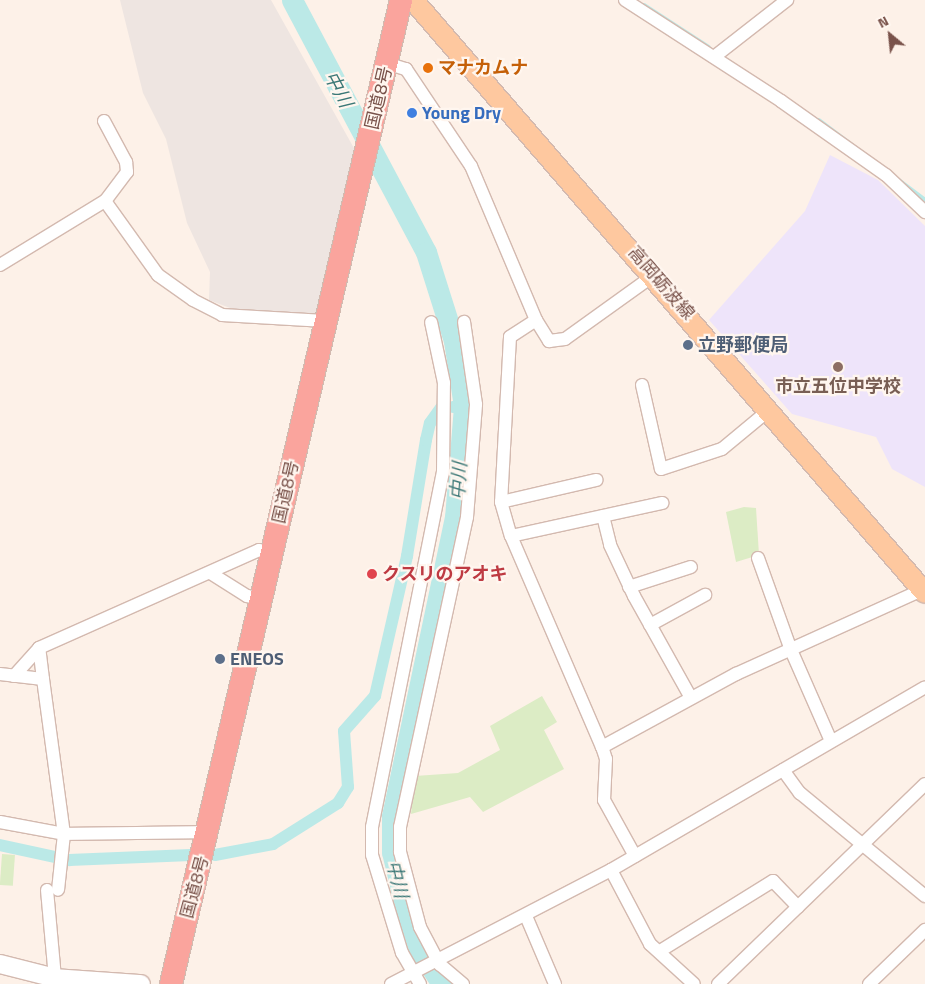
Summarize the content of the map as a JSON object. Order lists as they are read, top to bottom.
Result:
{
  "streets": {
    "highway": ["国道8号"],
    "main road": ["高岡砺波線"]
  },
  "water": ["中川"],
  "places": [
    "マナカムナ",
    "Young Dry",
    "立野郵便局",
    "市立五位中学校",
    "クスリのアオキ",
    "ENEOS"
  ],
  "north": "top left"
}
